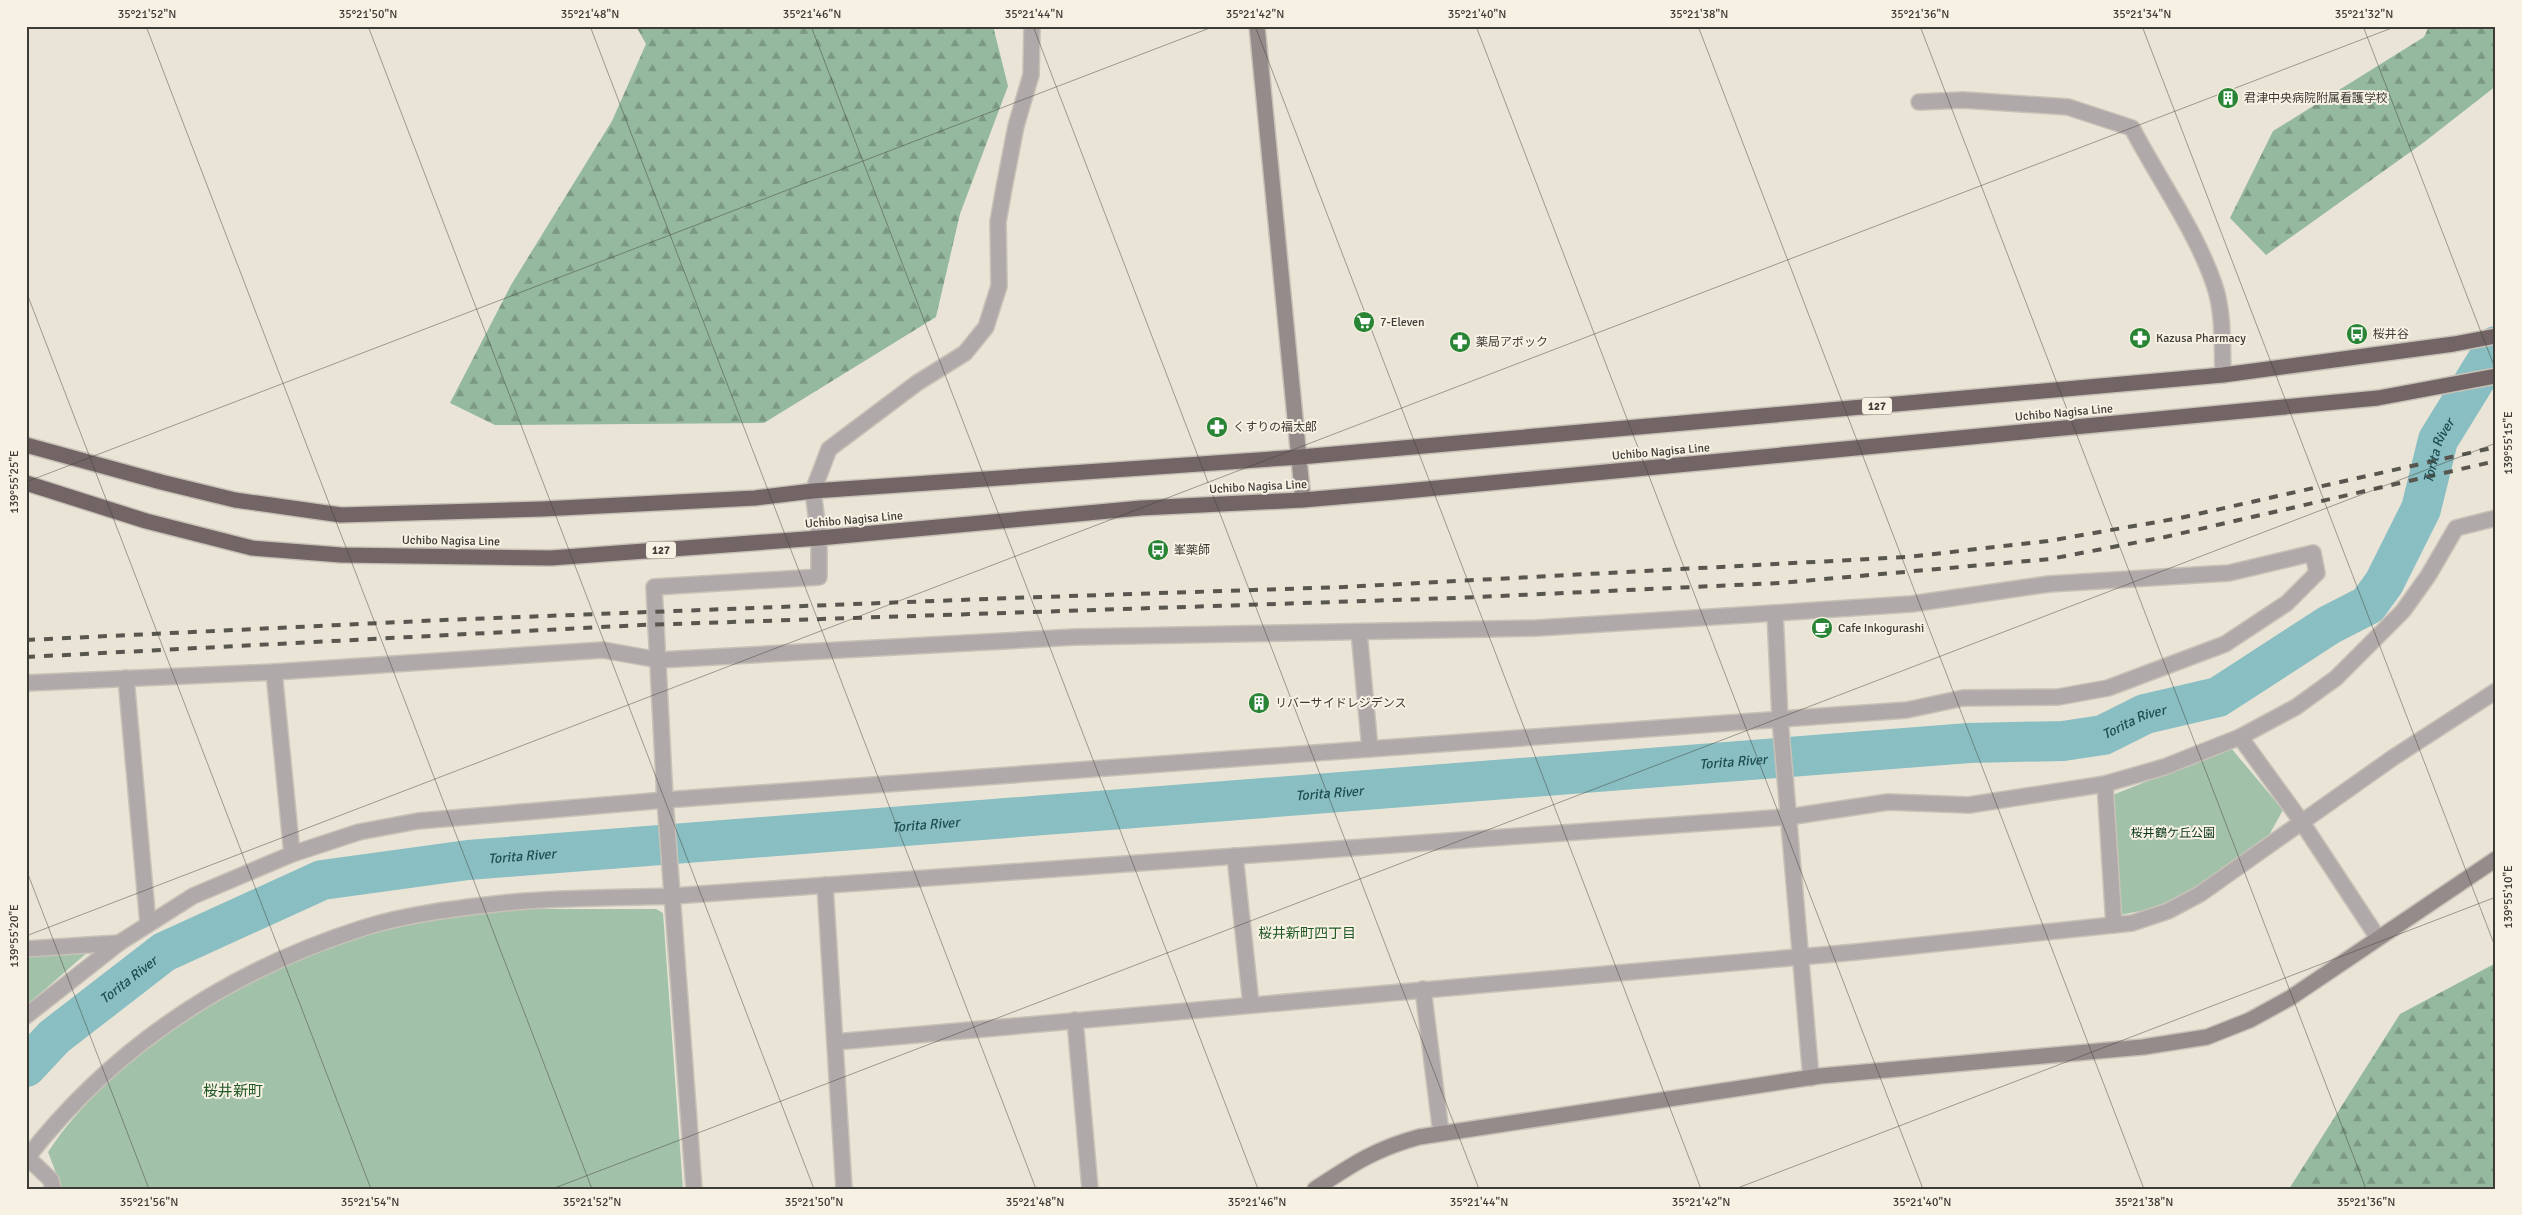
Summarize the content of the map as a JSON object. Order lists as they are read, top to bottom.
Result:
{
  "streets": {
    "highway": ["127", "Uchibo Nagisa Line"]
  },
  "districts": ["桜井新町四丁目", "桜井新町"],
  "water": ["Torita River"],
  "parks": ["桜井鶴ケ丘公園"],
  "places": {
    "building": ["君津中央病院附属看護学校", "リバーサイドレジデンス"],
    "supermarket": ["7-Eleven"],
    "bus stop": ["桜井谷", "峯薬師"],
    "pharmacy": ["Kazusa Pharmacy", "薬局アポック", "くすりの福太郎"],
    "cafe": ["Cafe Inkogurashi"]
  },
  "coordinates": [
    "35°21'52\"N",
    "35°21'50\"N",
    "35°21'48\"N",
    "35°21'46\"N",
    "35°21'44\"N",
    "35°21'42\"N",
    "35°21'40\"N",
    "35°21'38\"N",
    "35°21'36\"N",
    "35°21'34\"N",
    "35°21'32\"N",
    "139°55'15\"E",
    "139°55'25\"E",
    "139°55'10\"E",
    "139°55'20\"E",
    "35°21'56\"N",
    "35°21'54\"N"
  ]
}
